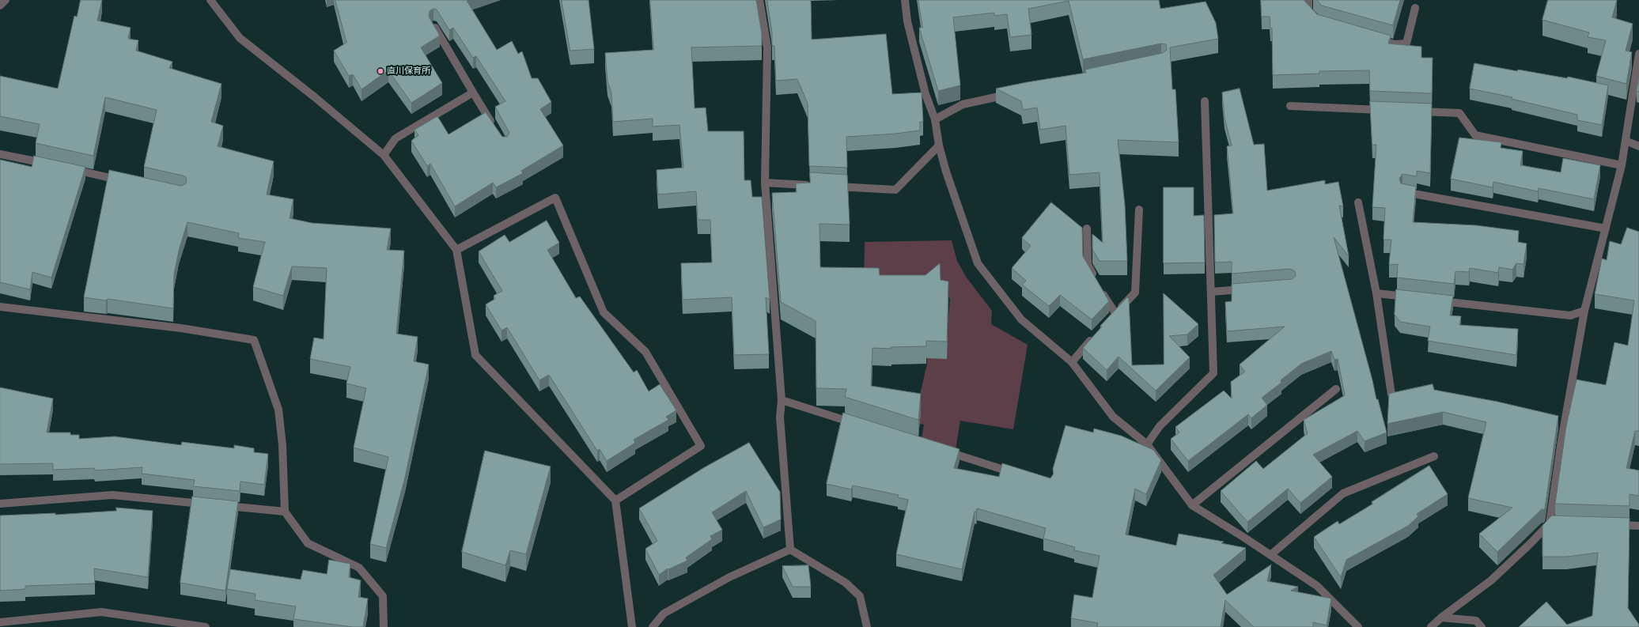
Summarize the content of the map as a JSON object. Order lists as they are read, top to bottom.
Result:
{
  "places": ["直川保育所"]
}
